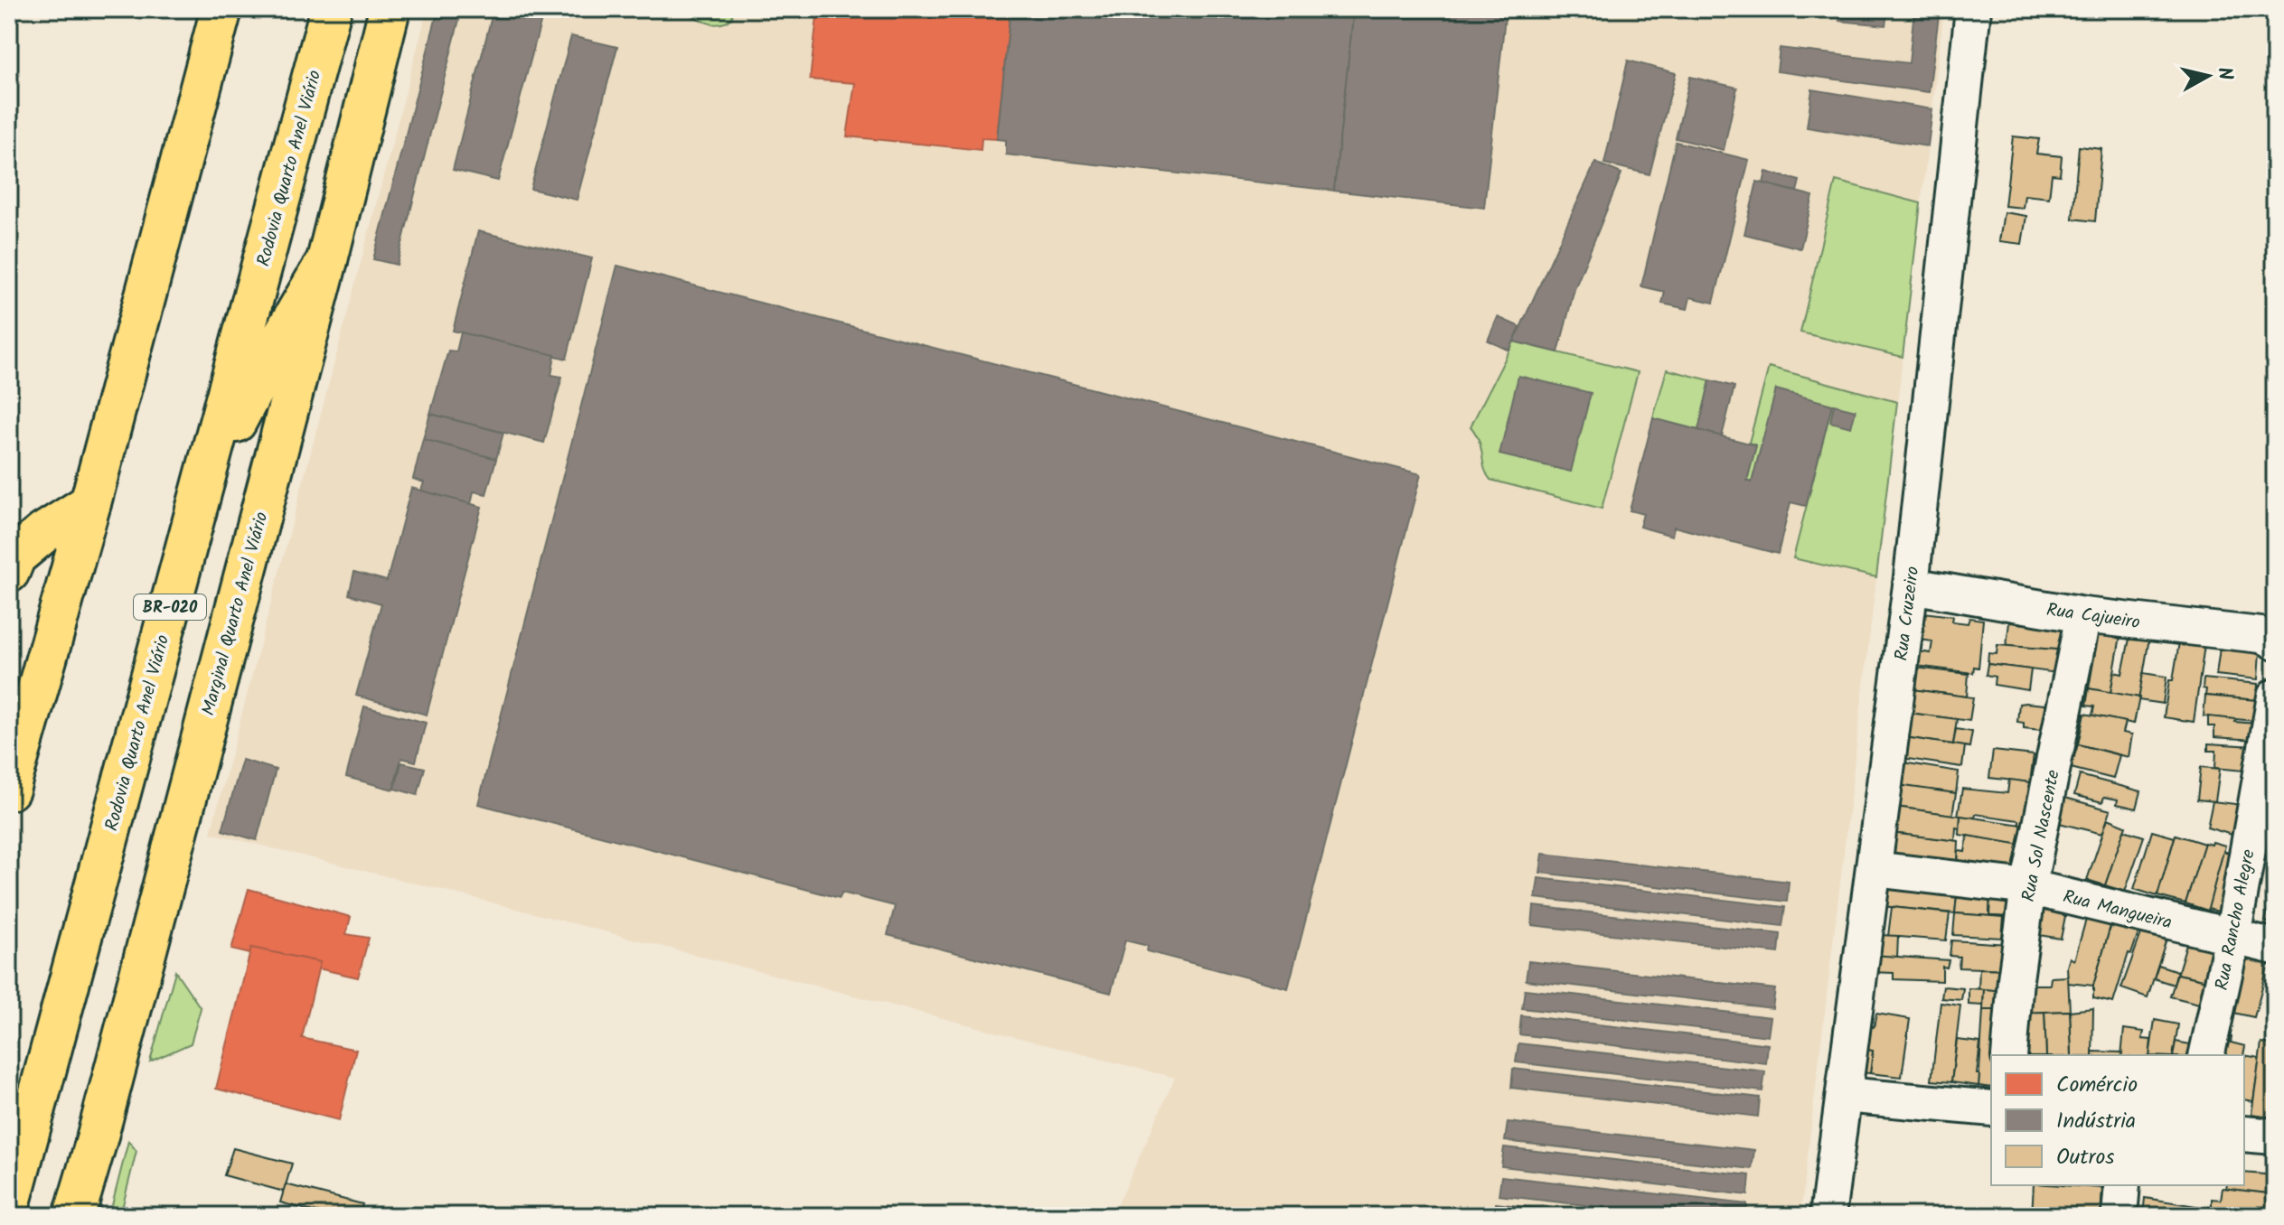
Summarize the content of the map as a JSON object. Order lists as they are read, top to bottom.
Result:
{
  "streets": {
    "main road": ["Rodovia Quarto Anel Viário", "BR-020", "Marginal Quarto Anel Viário"],
    "street": [
      "Rua Cruzeiro",
      "Rua Cajueiro",
      "Rua Sol Nascente",
      "Rua Mangueira",
      "Rua Rancho Alegre"
    ]
  },
  "crossings": [
    ["Rua Cruzeiro", "Rua Cajueiro"],
    ["Rua Cruzeiro", "Rua Mangueira"],
    ["Rua Cajueiro", "Rua Sol Nascente"],
    ["Rua Sol Nascente", "Rua Mangueira"],
    ["Rua Mangueira", "Rua Rancho Alegre"]
  ],
  "legend": ["Comércio", "Indústria", "Outros"],
  "north": "right"
}
